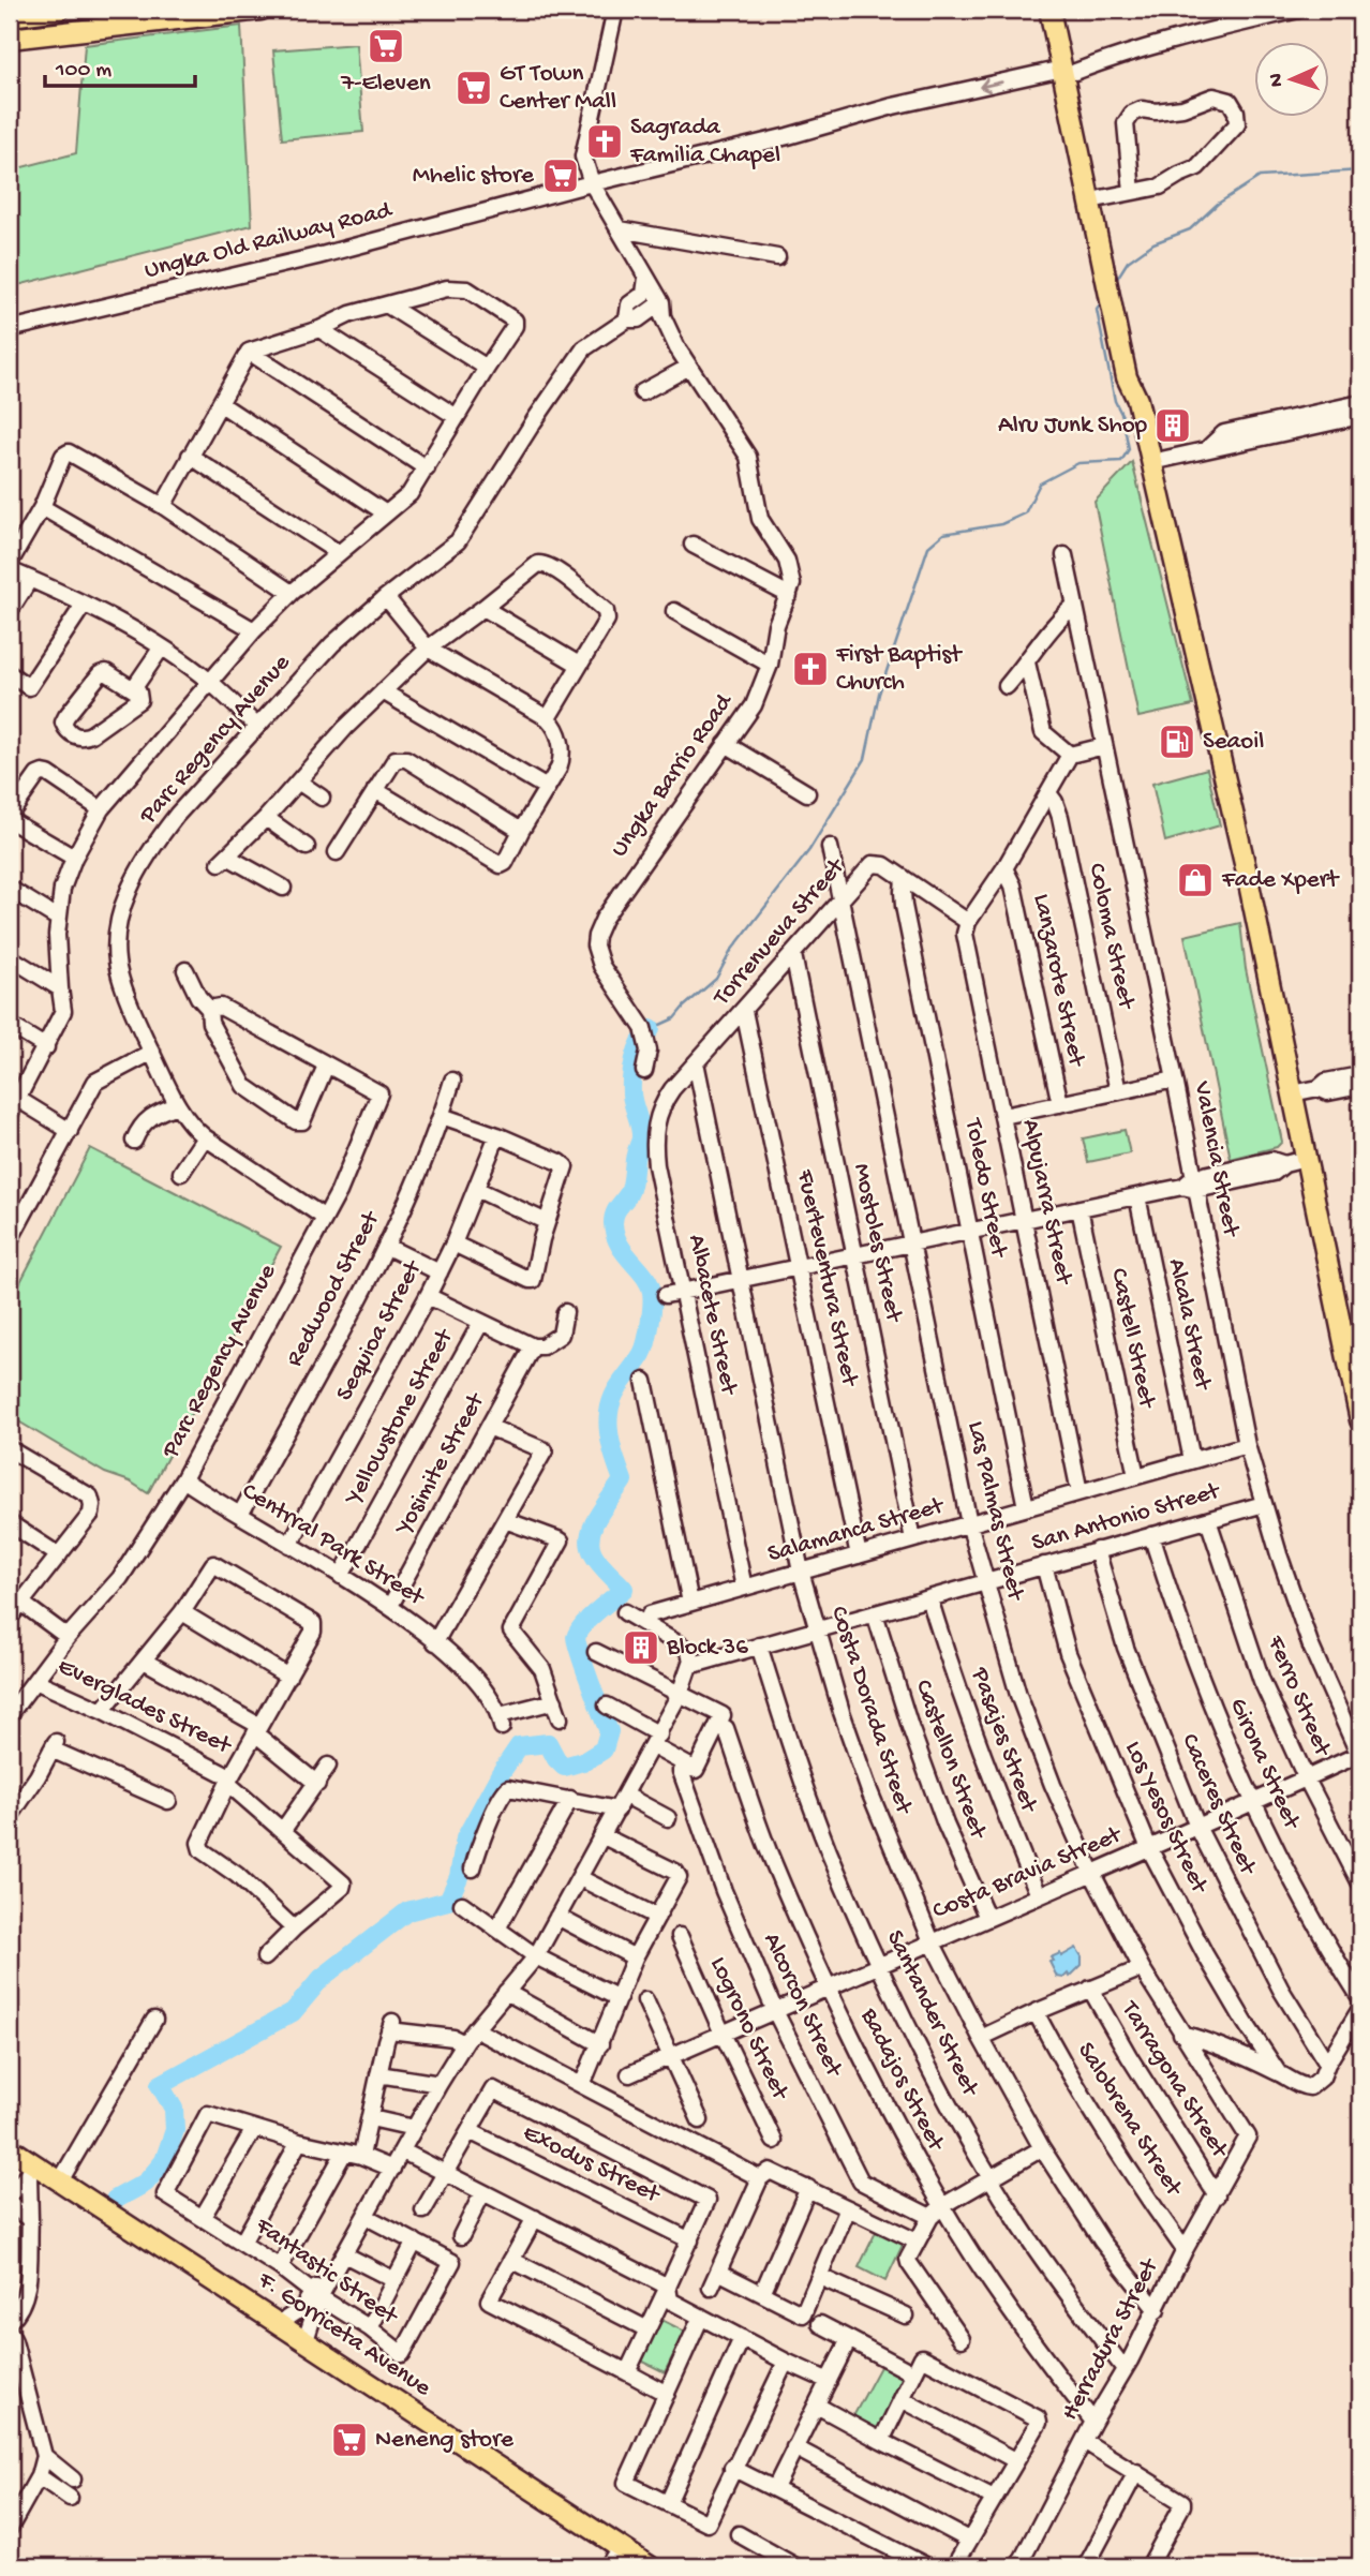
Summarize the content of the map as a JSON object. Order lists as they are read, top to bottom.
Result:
{
  "streets": {
    "main road": ["F. Gorriceta Avenue"],
    "street": [
      "Ungka Old Railway Road",
      "Parc Regency Avenue",
      "Ungka Barrio Road",
      "Torrenueva Street",
      "Coloma Street",
      "Lanzarote Street",
      "Valencia Street",
      "Toledo Street",
      "Alpujarra Street",
      "Mostoles Street",
      "Fuerteventura Street",
      "Redwood Street",
      "Albacete Street",
      "Alcala Street",
      "Sequioa Street",
      "Castell Street",
      "Yellowstone Street",
      "Yosimite Street",
      "Las Palmas Street",
      "San Antonio Street",
      "Salamanca Street",
      "Centrral Park Street",
      "Ferro Street",
      "Everglades Street",
      "Costa Dorada Street",
      "Pasajes Street",
      "Castellon Street",
      "Girona Street",
      "Caceres Street",
      "Los Yesos Street",
      "Costa Bravia Street",
      "Alcorcon Street",
      "Santander Street",
      "Logrono Street",
      "Badajos Street",
      "Tarragona Street",
      "Salobrena Street",
      "Exodus Street",
      "Fantastic Street",
      "Herradura Street"
    ]
  },
  "crossings": [
    ["Ungka Old Railway Road", "Ungka Barrio Road"],
    ["Parc Regency Avenue", "Ungka Barrio Road"],
    ["Parc Regency Avenue", "Centrral Park Street"],
    ["Parc Regency Avenue", "Everglades Street"],
    ["Torrenueva Street", "Toledo Street"],
    ["Torrenueva Street", "Alpujarra Street"],
    ["Torrenueva Street", "Mostoles Street"],
    ["Torrenueva Street", "Fuerteventura Street"],
    ["Torrenueva Street", "Albacete Street"],
    ["Torrenueva Street", "Las Palmas Street"],
    ["Torrenueva Street", "Costa Dorada Street"],
    ["Valencia Street", "San Antonio Street"],
    ["Valencia Street", "Salamanca Street"],
    ["Valencia Street", "Costa Bravia Street"],
    ["Toledo Street", "Salamanca Street"],
    ["Alpujarra Street", "Salamanca Street"],
    ["Mostoles Street", "Salamanca Street"],
    ["Fuerteventura Street", "Salamanca Street"],
    ["Redwood Street", "Centrral Park Street"],
    ["Albacete Street", "Salamanca Street"],
    ["Albacete Street", "Costa Dorada Street"],
    ["Alcala Street", "Salamanca Street"],
    ["Sequioa Street", "Centrral Park Street"],
    ["Castell Street", "Salamanca Street"],
    ["Yellowstone Street", "Centrral Park Street"],
    ["Yosimite Street", "Centrral Park Street"],
    ["Las Palmas Street", "San Antonio Street"],
    ["Las Palmas Street", "Salamanca Street"],
    ["Las Palmas Street", "Costa Bravia Street"],
    ["Las Palmas Street", "Herradura Street"],
    ["San Antonio Street", "Ferro Street"],
    ["San Antonio Street", "Costa Dorada Street"],
    ["San Antonio Street", "Pasajes Street"],
    ["San Antonio Street", "Castellon Street"],
    ["San Antonio Street", "Girona Street"],
    ["San Antonio Street", "Caceres Street"],
    ["San Antonio Street", "Los Yesos Street"],
    ["San Antonio Street", "Santander Street"],
    ["Salamanca Street", "Costa Dorada Street"],
    ["Ferro Street", "Costa Bravia Street"],
    ["Costa Dorada Street", "Costa Bravia Street"],
    ["Costa Dorada Street", "Herradura Street"],
    ["Pasajes Street", "Costa Bravia Street"],
    ["Castellon Street", "Costa Bravia Street"],
    ["Girona Street", "Costa Bravia Street"],
    ["Caceres Street", "Costa Bravia Street"],
    ["Los Yesos Street", "Costa Bravia Street"],
    ["Costa Bravia Street", "Alcorcon Street"],
    ["Costa Bravia Street", "Santander Street"],
    ["Costa Bravia Street", "Logrono Street"],
    ["Costa Bravia Street", "Badajos Street"],
    ["Alcorcon Street", "Badajos Street"],
    ["Santander Street", "Herradura Street"],
    ["Badajos Street", "Herradura Street"],
    ["Tarragona Street", "Herradura Street"],
    ["Salobrena Street", "Herradura Street"]
  ],
  "places": {
    "supermarket": [
      "7-Eleven",
      "GT Town Center Mall",
      "Mhelic store",
      "Neneng store"
    ],
    "church": ["Sagrada Familia Chapel", "First Baptist Church"],
    "building": ["Alru Junk Shop", "Block 36"],
    "fuel station": ["Seaoil"],
    "shop": ["Fade Xpert"]
  },
  "scale_bar": "100 m",
  "north": "left"
}
